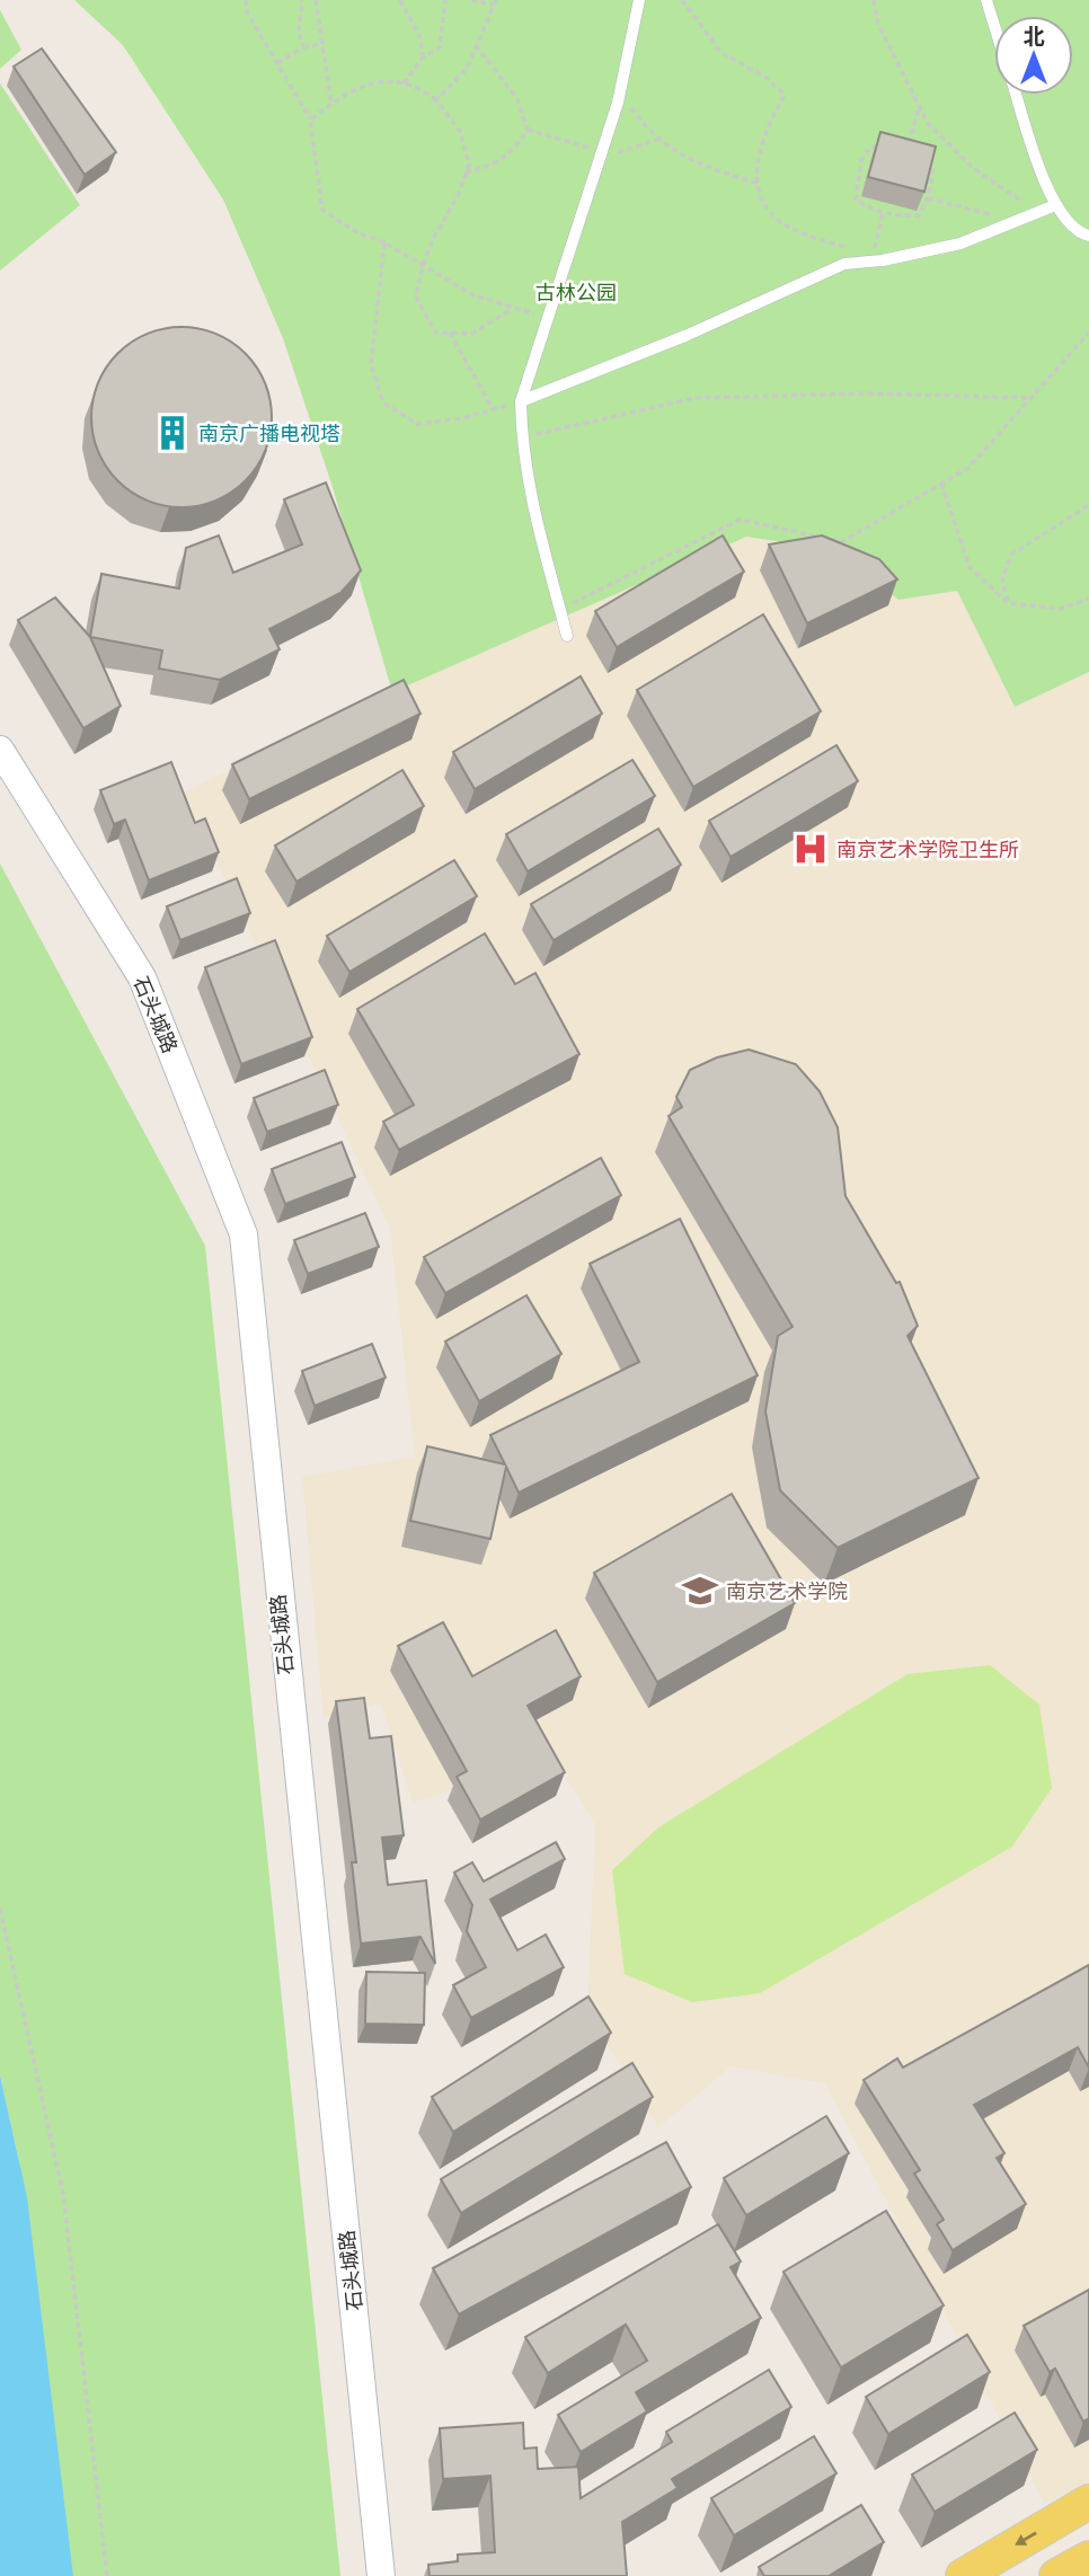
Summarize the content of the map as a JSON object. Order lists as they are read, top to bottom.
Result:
{
  "streets": {
    "street": ["石头城路"]
  },
  "parks": ["古林公园"],
  "places": {
    "building": ["南京广播电视塔"],
    "hospital": ["南京艺术学院卫生所"],
    "school or university": ["南京艺术学院"]
  },
  "north": "top"
}
